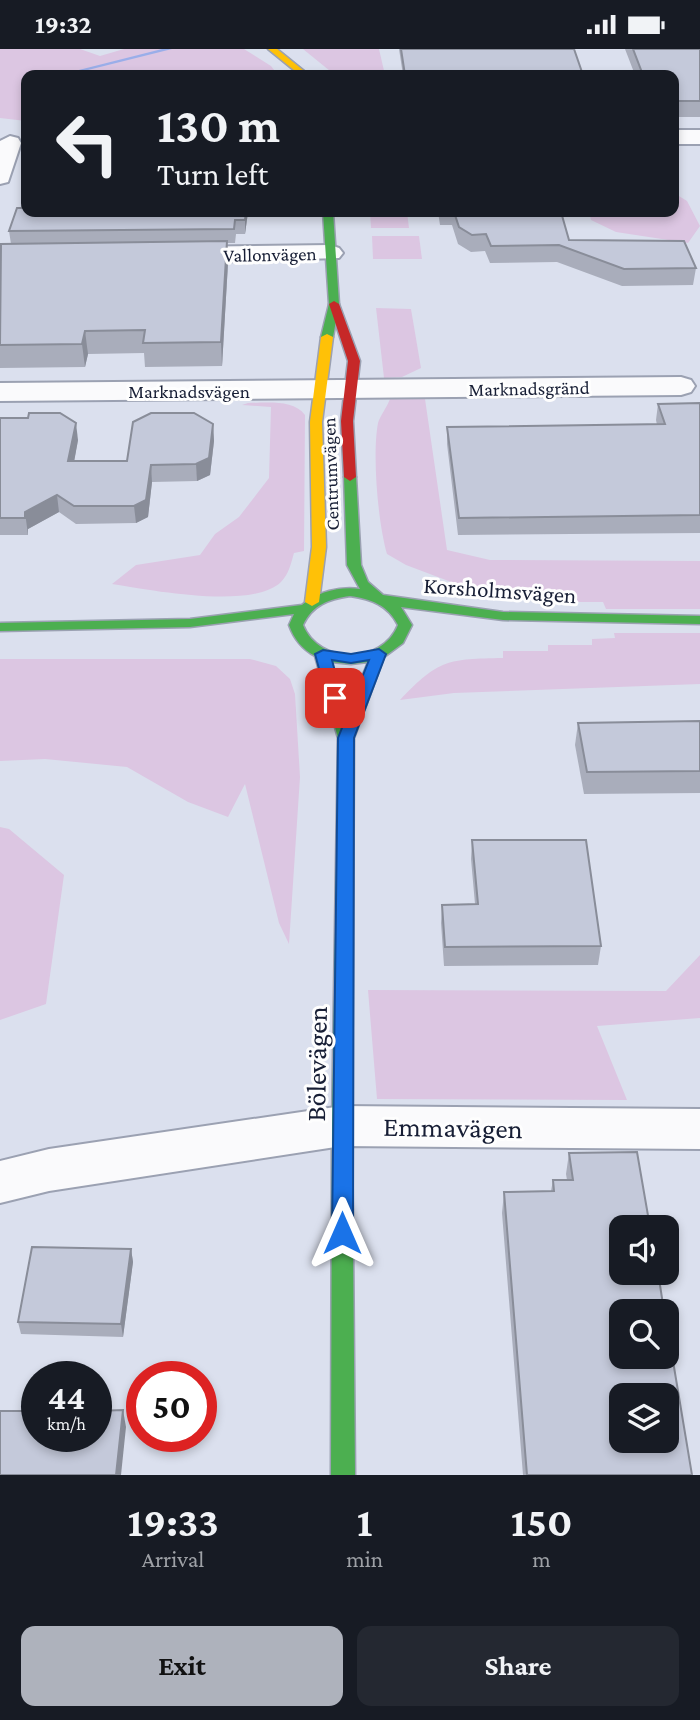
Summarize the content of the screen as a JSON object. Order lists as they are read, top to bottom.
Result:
{
  "streets": {
    "main road": ["Centrumvägen", "Korsholmsvägen", "Bölevägen"],
    "street": [
      "Vallonvägen",
      "Marknadsgränd",
      "Marknadsvägen",
      "Emmavägen"
    ]
  },
  "crossings": [
    ["Vallonvägen", "Centrumvägen"],
    ["Marknadsgränd", "Marknadsvägen"],
    ["Marknadsgränd", "Centrumvägen"],
    ["Marknadsvägen", "Centrumvägen"],
    ["Centrumvägen", "Korsholmsvägen"],
    ["Centrumvägen", "Bölevägen"],
    ["Korsholmsvägen", "Bölevägen"],
    ["Bölevägen", "Emmavägen"]
  ],
  "page": {
    "status": "19:32",
    "turn": ["130 m", "Turn left"],
    "speed": "44 km/h",
    "limit": "50",
    "eta": [
      "19:33",
      "Arrival",
      "1",
      "min",
      "150",
      "m"
    ],
    "buttons": ["Exit", "Share"]
  }
}
